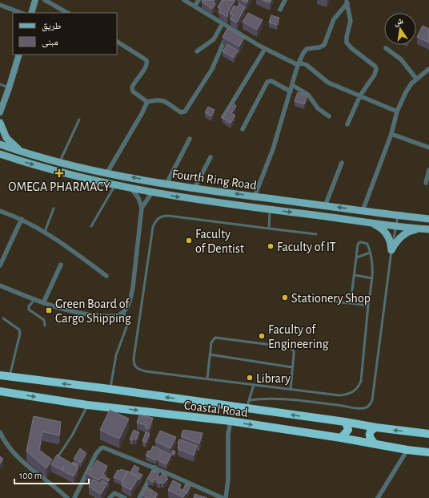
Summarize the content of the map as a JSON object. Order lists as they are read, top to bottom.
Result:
{
  "streets": {
    "highway": ["Coastal Road"],
    "main road": ["Fourth Ring Road"]
  },
  "places": {
    "health": ["OMEGA PHARMACY"],
    "other": [
      "Faculty of Dentist",
      "Faculty of IT",
      "Stationery Shop",
      "Faculty of Engineering",
      "Library"
    ],
    "transit": ["Green Board of Cargo Shipping"]
  },
  "legend": ["طريق", "مبنى"],
  "scale_bar": "100 m",
  "north": "top"
}
